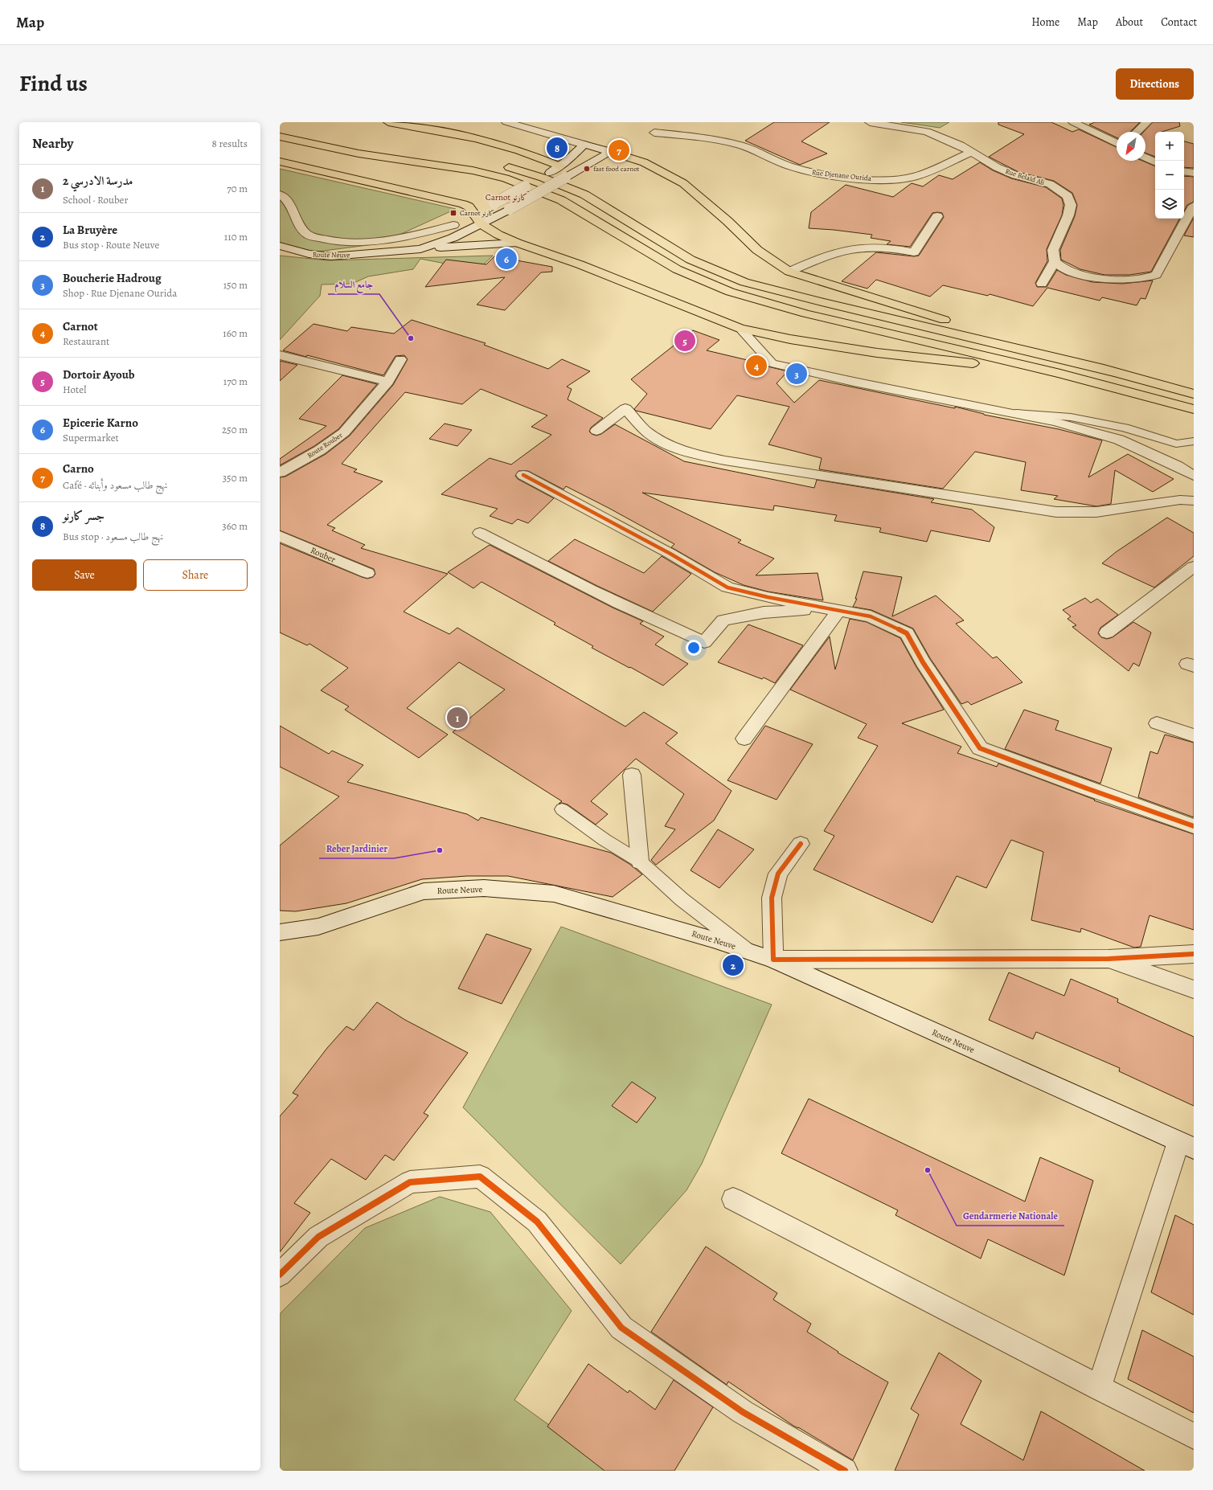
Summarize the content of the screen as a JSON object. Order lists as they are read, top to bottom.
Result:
{
  "streets": {
    "street": [
      "Rue Djenane Ourida",
      "Rue Belaïd Ali",
      "Route Neuve",
      "Route Rouber",
      "Rouber"
    ]
  },
  "crossings": [
    ["Rue Djenane Ourida", "Rue Belaïd Ali"]
  ],
  "districts": ["Carnot كارنو"],
  "places": {
    "other": [
      "fast food carnot",
      "جامع السلام",
      "Reber Jardinier",
      "Gendarmerie Nationale"
    ],
    "transit": ["Carnot كارنو"]
  },
  "north": "bottom left",
  "page": {
    "header": "Map",
    "nav": [
      "Home",
      "Map",
      "About",
      "Contact"
    ],
    "title": "Find us",
    "buttons": [
      "Directions",
      ["Save", "Share"]
    ],
    "heading": ["Nearby", "8 results"],
    "map_buttons": ["+", "−"],
    "pins": [
      "8",
      "7",
      "6",
      "5",
      "4",
      "3",
      "1",
      "2"
    ],
    "list": [
      {
        "mark": "1",
        "name": "مدرسة الادرسي 2",
        "note": "School · Rouber",
        "value": "70 m"
      },
      {
        "mark": "2",
        "name": "La Bruyère",
        "note": "Bus stop · Route Neuve",
        "value": "110 m"
      },
      {
        "mark": "3",
        "name": "Boucherie Hadroug",
        "note": "Shop · Rue Djenane Ourida",
        "value": "150 m"
      },
      {
        "mark": "4",
        "name": "Carnot",
        "note": "Restaurant",
        "value": "160 m"
      },
      {
        "mark": "5",
        "name": "Dortoir Ayoub",
        "note": "Hotel",
        "value": "170 m"
      },
      {
        "mark": "6",
        "name": "Epicerie Karno",
        "note": "Supermarket",
        "value": "250 m"
      },
      {
        "mark": "7",
        "name": "Carno",
        "note": "Café · نهج طالب مسعود وأبنائه",
        "value": "350 m"
      },
      {
        "mark": "8",
        "name": "جسر كارنو",
        "note": "Bus stop · نهج طالب مسعود",
        "value": "360 m"
      }
    ]
  }
}
